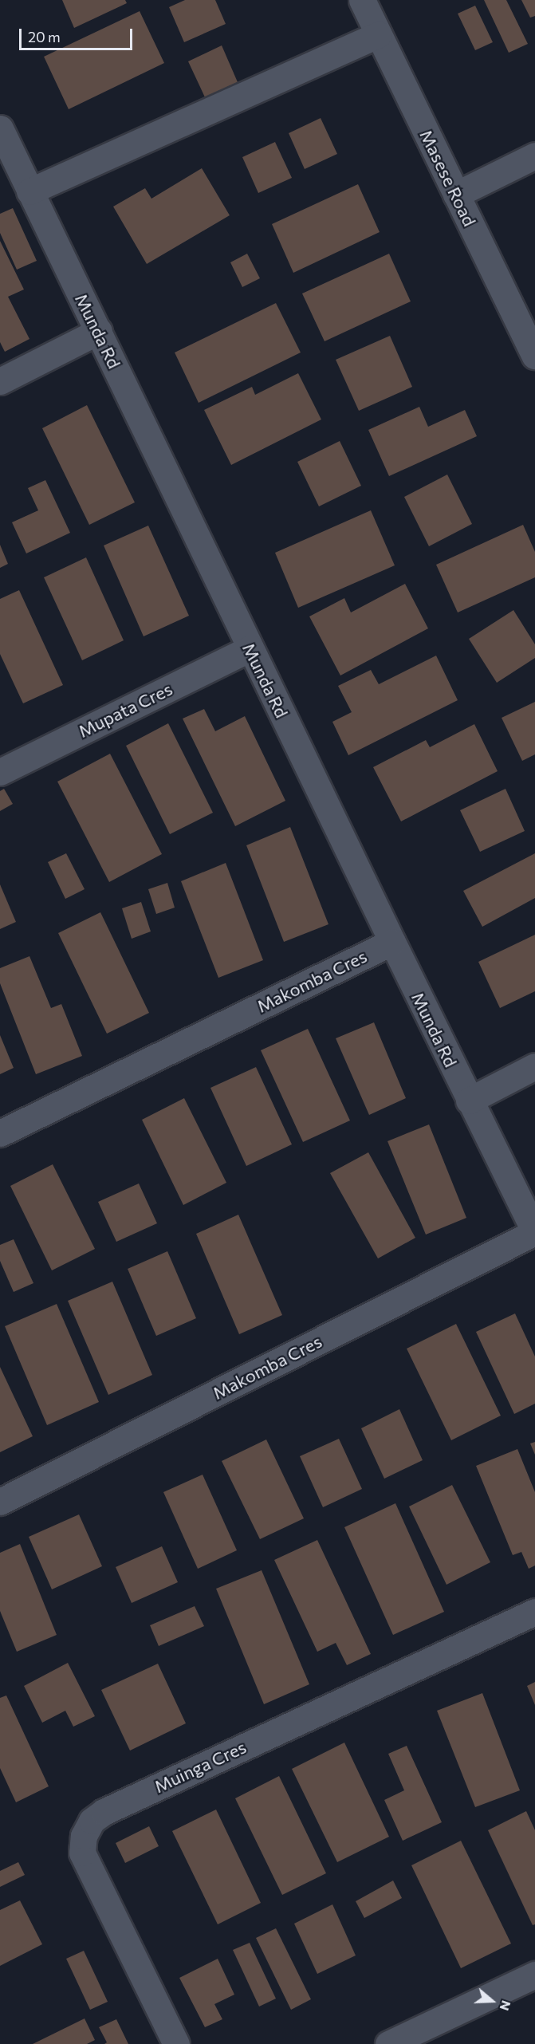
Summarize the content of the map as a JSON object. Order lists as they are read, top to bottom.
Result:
{
  "streets": {
    "street": [
      "Masese Road",
      "Munda Rd",
      "Mupata Cres",
      "Makomba Cres",
      "Muinga Cres"
    ]
  },
  "crossings": [
    ["Munda Rd", "Mupata Cres"],
    ["Munda Rd", "Makomba Cres"]
  ],
  "scale_bar": "20 m",
  "north": "right"
}
